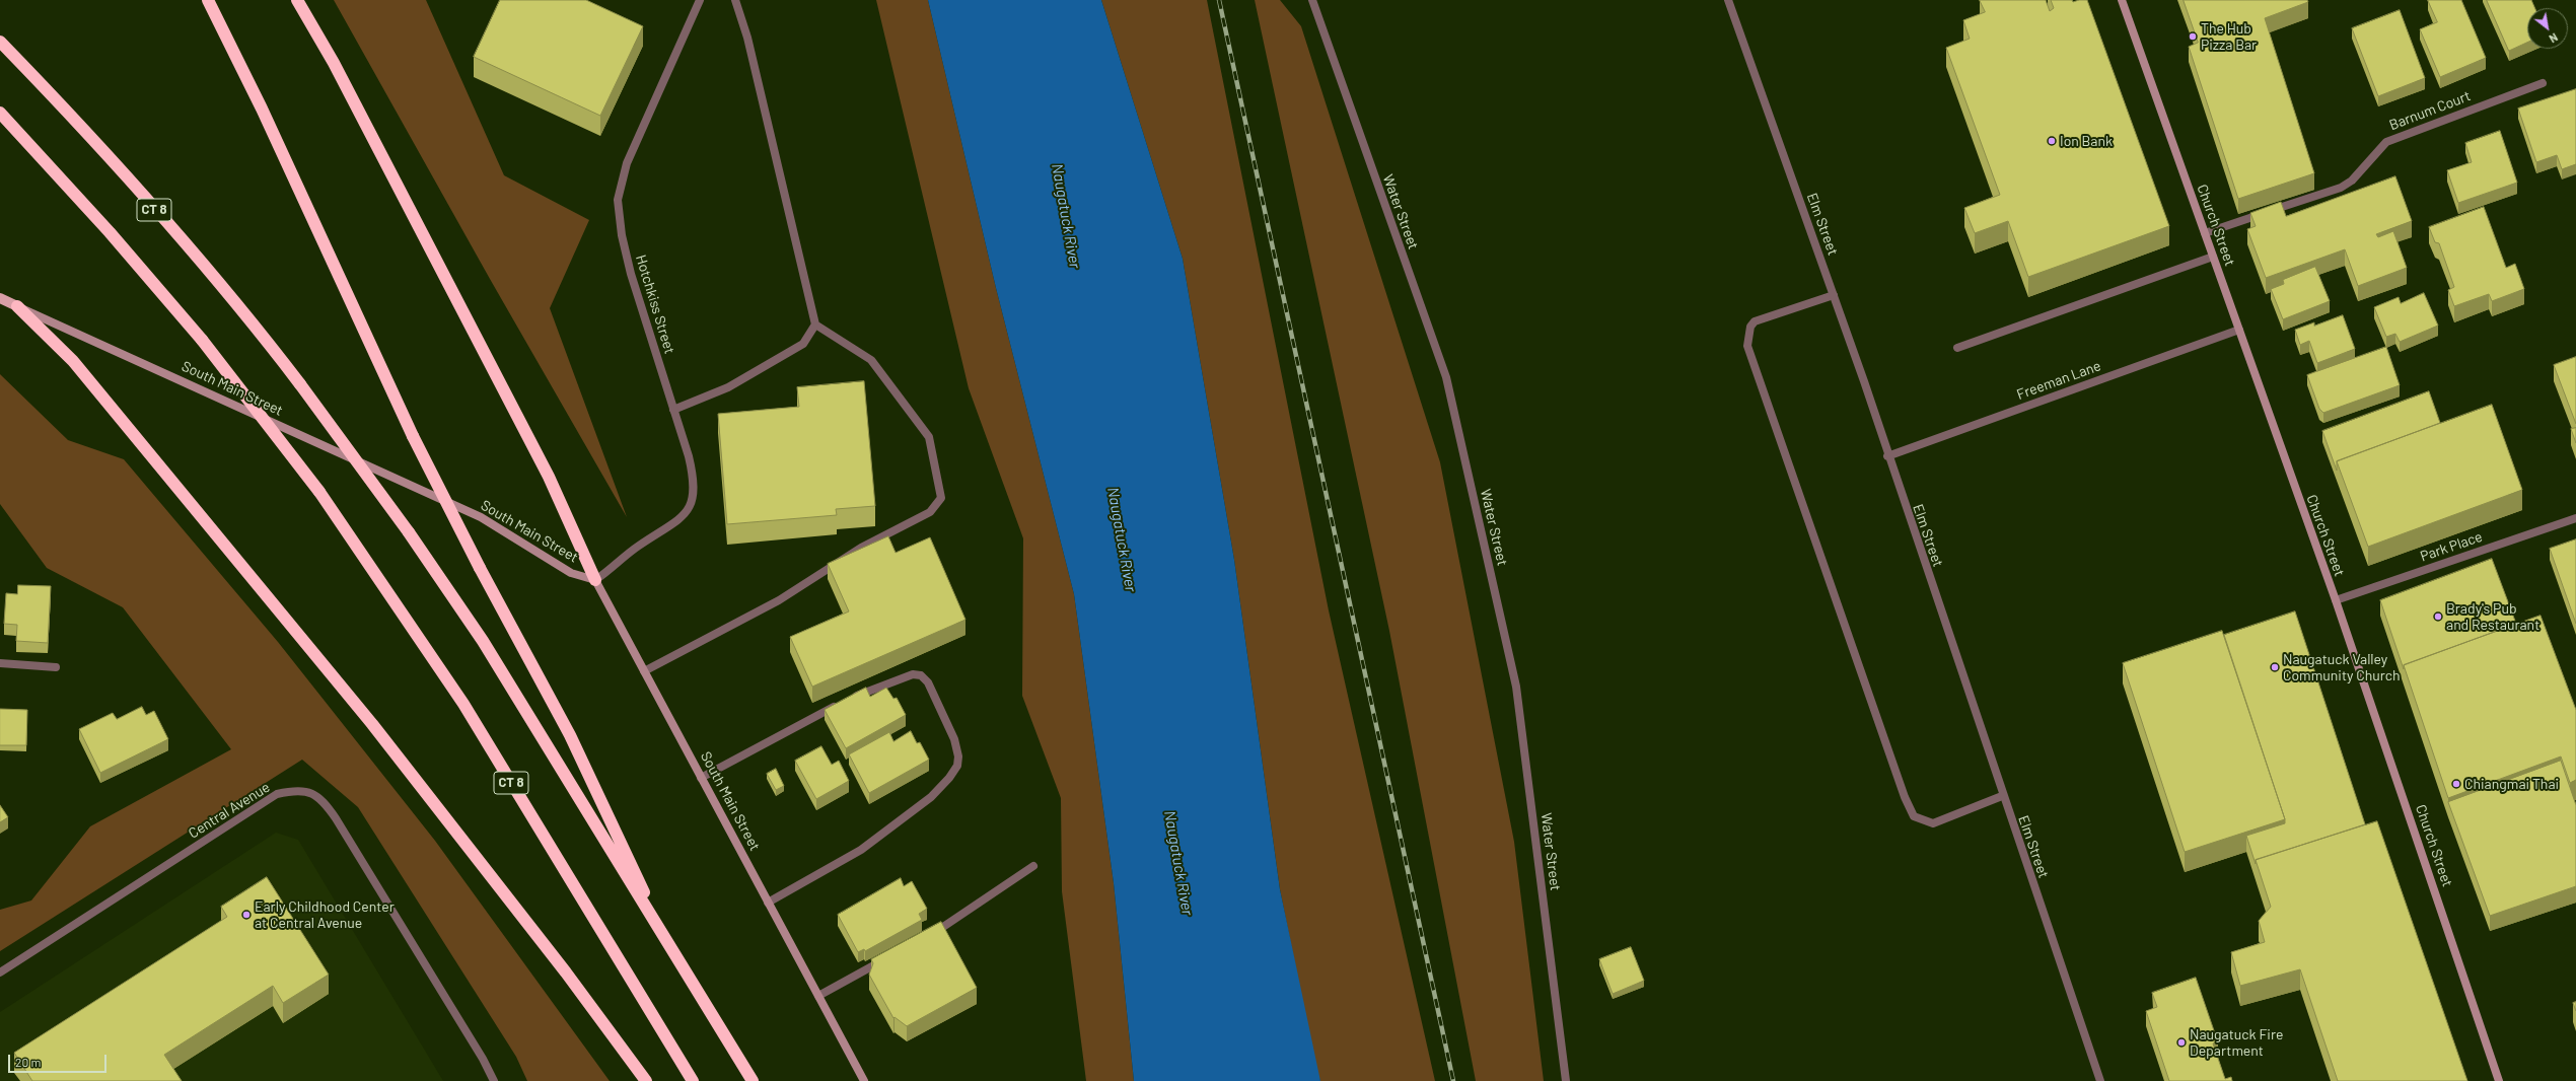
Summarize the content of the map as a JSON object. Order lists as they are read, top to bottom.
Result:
{
  "streets": {
    "highway": ["CT 8"],
    "main road": ["Church Street", "South Main Street"],
    "street": [
      "Barnum Court",
      "Water Street",
      "Elm Street",
      "Hotchkiss Street",
      "Freeman Lane",
      "Park Place",
      "Central Avenue"
    ]
  },
  "crossings": [
    ["Barnum Court", "Church Street"],
    ["Elm Street", "Freeman Lane"],
    ["Church Street", "Freeman Lane"],
    ["Church Street", "Park Place"],
    ["Hotchkiss Street", "South Main Street"]
  ],
  "water": ["Naugatuck River"],
  "places": [
    "The Hub Pizza Bar",
    "Ion Bank",
    "Brady's Pub and Restaurant",
    "Naugatuck Valley Community Church",
    "Chiangmai Thai",
    "Early Childhood Center at Central Avenue",
    "Naugatuck Fire Department"
  ],
  "scale_bar": "20 m",
  "north": "bottom right"
}
